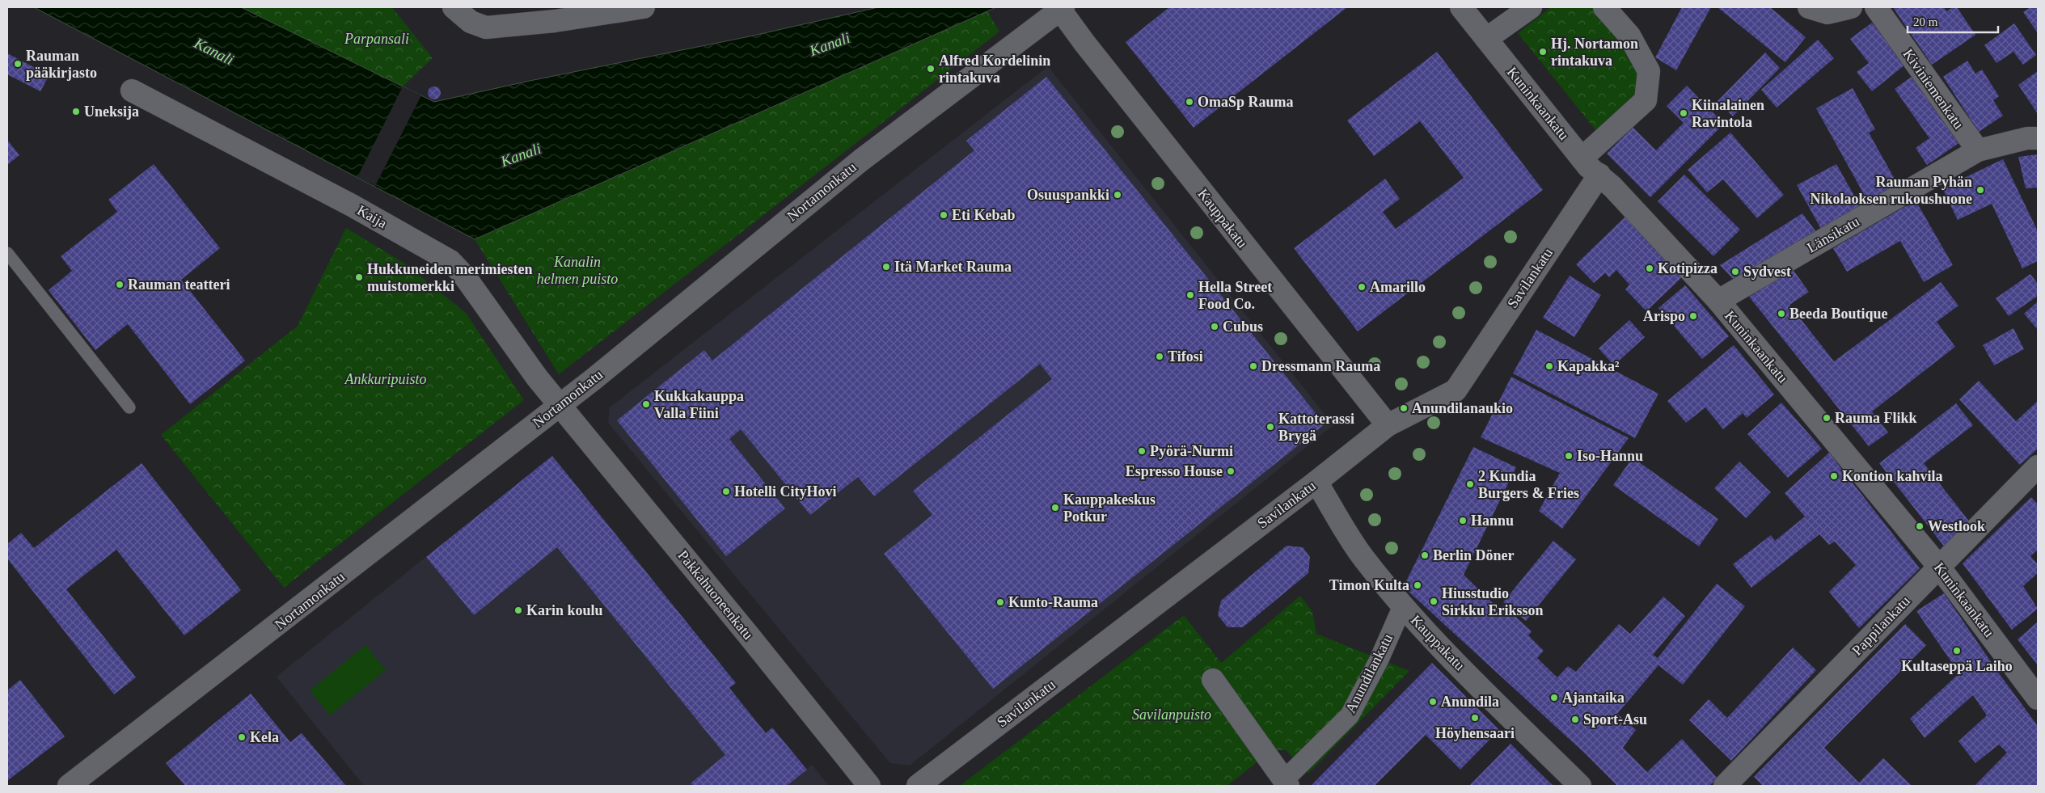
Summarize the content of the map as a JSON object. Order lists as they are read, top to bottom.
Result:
{
  "streets": {
    "street": [
      "Kiviniemenkatu",
      "Kuninkaankatu",
      "Nortamonkatu",
      "Kaija",
      "Kauppakatu",
      "Länsikatu",
      "Savilankatu",
      "Pakkahuoneenkatu",
      "Pappilankatu",
      "Anundilankatu"
    ]
  },
  "crossings": [
    ["Kiviniemenkatu", "Länsikatu"],
    ["Kuninkaankatu", "Länsikatu"],
    ["Kuninkaankatu", "Savilankatu"],
    ["Kuninkaankatu", "Pappilankatu"],
    ["Nortamonkatu", "Kaija"],
    ["Nortamonkatu", "Kauppakatu"],
    ["Nortamonkatu", "Pakkahuoneenkatu"],
    ["Kaija", "Pakkahuoneenkatu"],
    ["Kauppakatu", "Savilankatu"],
    ["Kauppakatu", "Anundilankatu"]
  ],
  "water": ["Kanali"],
  "parks": [
    "Parpansali",
    "Kanalin helmen puisto",
    "Ankkuripuisto",
    "Savilanpuisto"
  ],
  "places": [
    "Hj. Nortamon rintakuva",
    "Rauman pääkirjasto",
    "Alfred Kordelinin rintakuva",
    "OmaSp Rauma",
    "Uneksija",
    "Kiinalainen Ravintola",
    "Rauman Pyhän Nikolaoksen rukoushuone",
    "Osuuspankki",
    "Eti Kebab",
    "Itä Market Rauma",
    "Kotipizza",
    "Sydvest",
    "Hukkuneiden merimiesten muistomerkki",
    "Rauman teatteri",
    "Amarillo",
    "Hella Street Food Co.",
    "Beeda Boutique",
    "Arispo",
    "Cubus",
    "Tifosi",
    "Dressmann Rauma",
    "Kapakka²",
    "Kukkakauppa Valla Fiini",
    "Anundilanaukio",
    "Rauma Flikk",
    "Kattoterassi Brygä",
    "Pyörä-Nurmi",
    "Iso-Hannu",
    "Espresso House",
    "Kontion kahvila",
    "2 Kundia Burgers & Fries",
    "Hotelli CityHovi",
    "Kauppakeskus Potkur",
    "Hannu",
    "Westlook",
    "Berlin Döner",
    "Timon Kulta",
    "Hiusstudio Sirkku Eriksson",
    "Kunto-Rauma",
    "Karin koulu",
    "Kultaseppä Laiho",
    "Ajantaika",
    "Anundila",
    "Höyhensaari",
    "Sport-Asu",
    "Kela"
  ],
  "scale_bar": "20 m"
}
